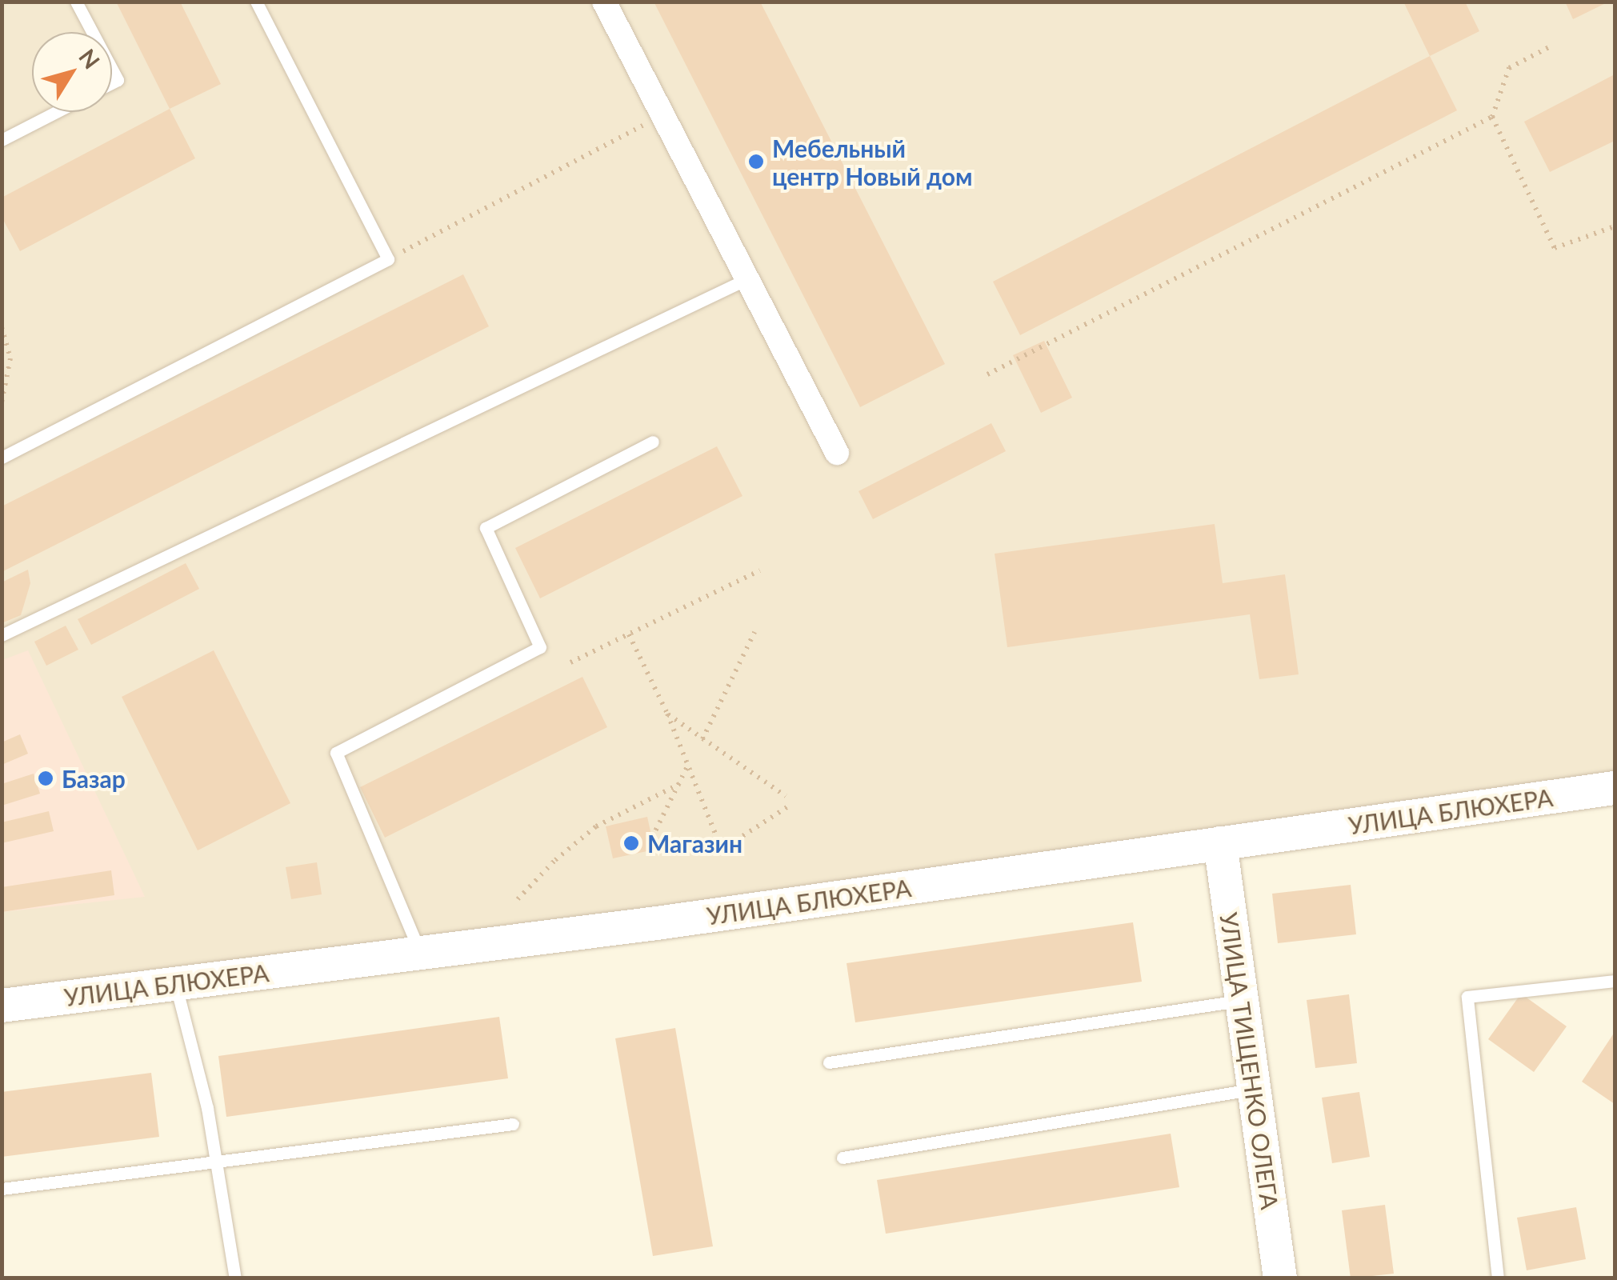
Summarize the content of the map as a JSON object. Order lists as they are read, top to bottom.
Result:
{
  "streets": {
    "street": ["УЛИЦА БЛЮХЕРА", "УЛИЦА ТИЩЕНКО ОЛЕГА"]
  },
  "crossings": [
    ["УЛИЦА БЛЮХЕРА", "УЛИЦА ТИЩЕНКО ОЛЕГА"]
  ],
  "places": ["Мебельный центр Новый дом", "Базар", "Магазин"],
  "north": "top right"
}
